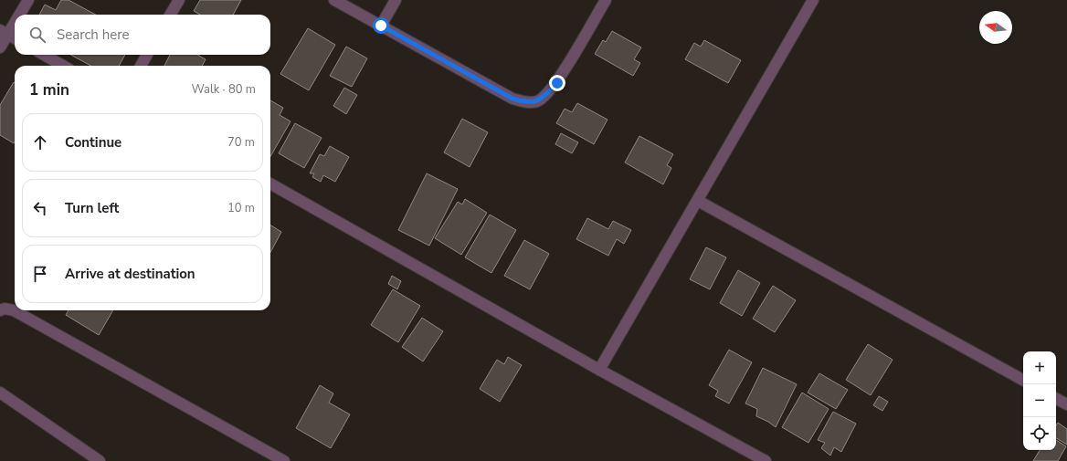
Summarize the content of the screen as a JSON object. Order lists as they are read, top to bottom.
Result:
{
  "north": "left",
  "page": {
    "search": "Search here",
    "heading": ["1 min", "Walk · 80 m"],
    "list": [
      ["Continue", "70 m"],
      ["Turn left", "10 m"],
      "Arrive at destination"
    ],
    "map_buttons": ["+", "−"]
  }
}
